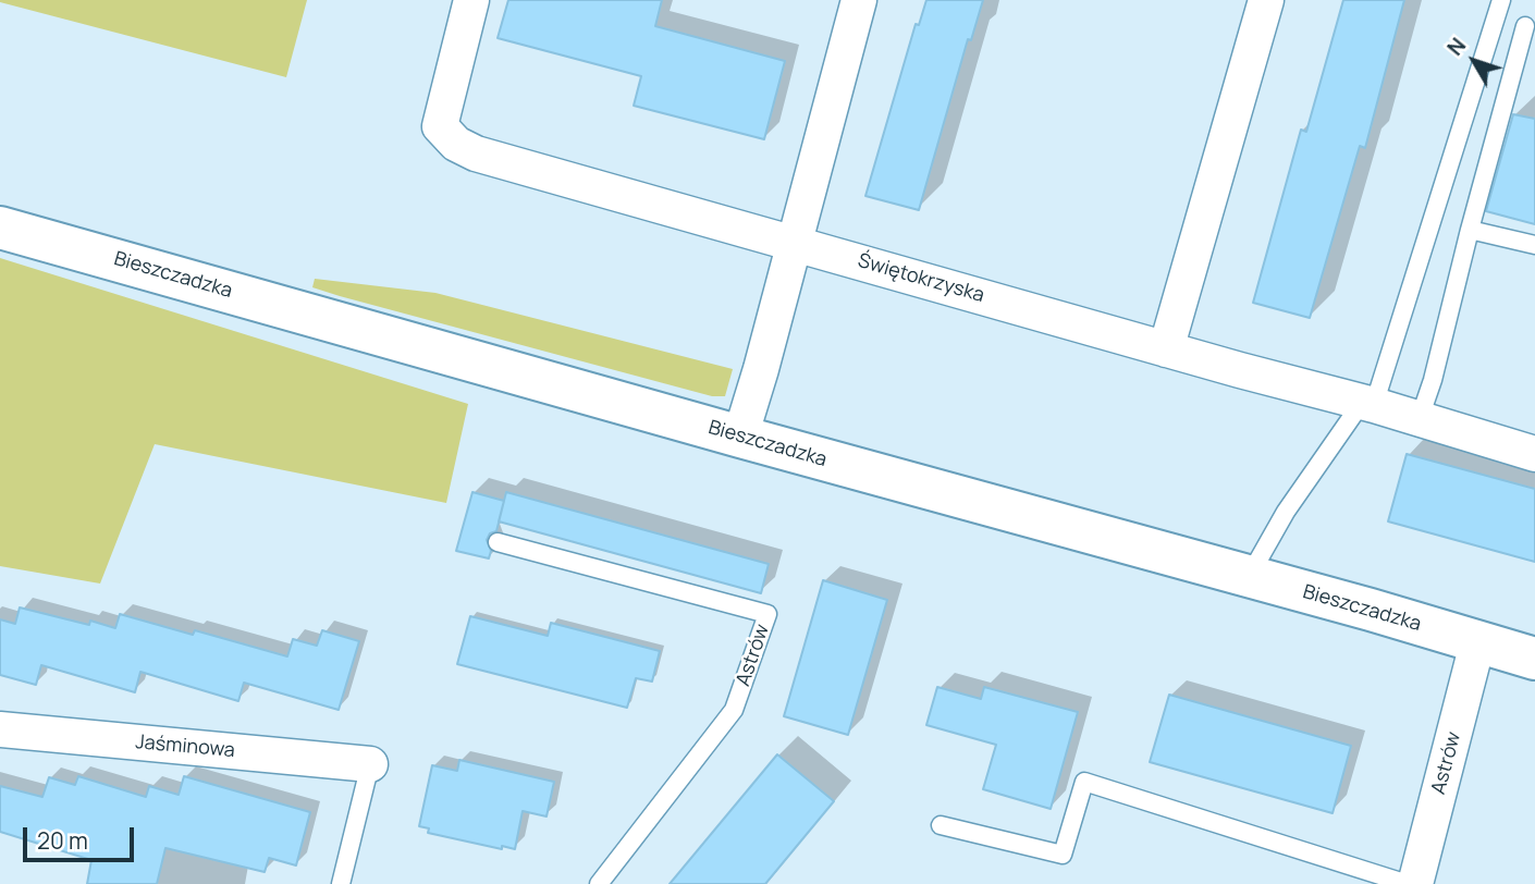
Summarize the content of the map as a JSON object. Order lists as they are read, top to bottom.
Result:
{
  "streets": {
    "street": [
      "Bieszczadzka",
      "Świętokrzyska",
      "Astrów",
      "Jaśminowa"
    ]
  },
  "crossings": [
    ["Bieszczadzka", "Astrów"]
  ],
  "scale_bar": "20 m",
  "north": "top left"
}
